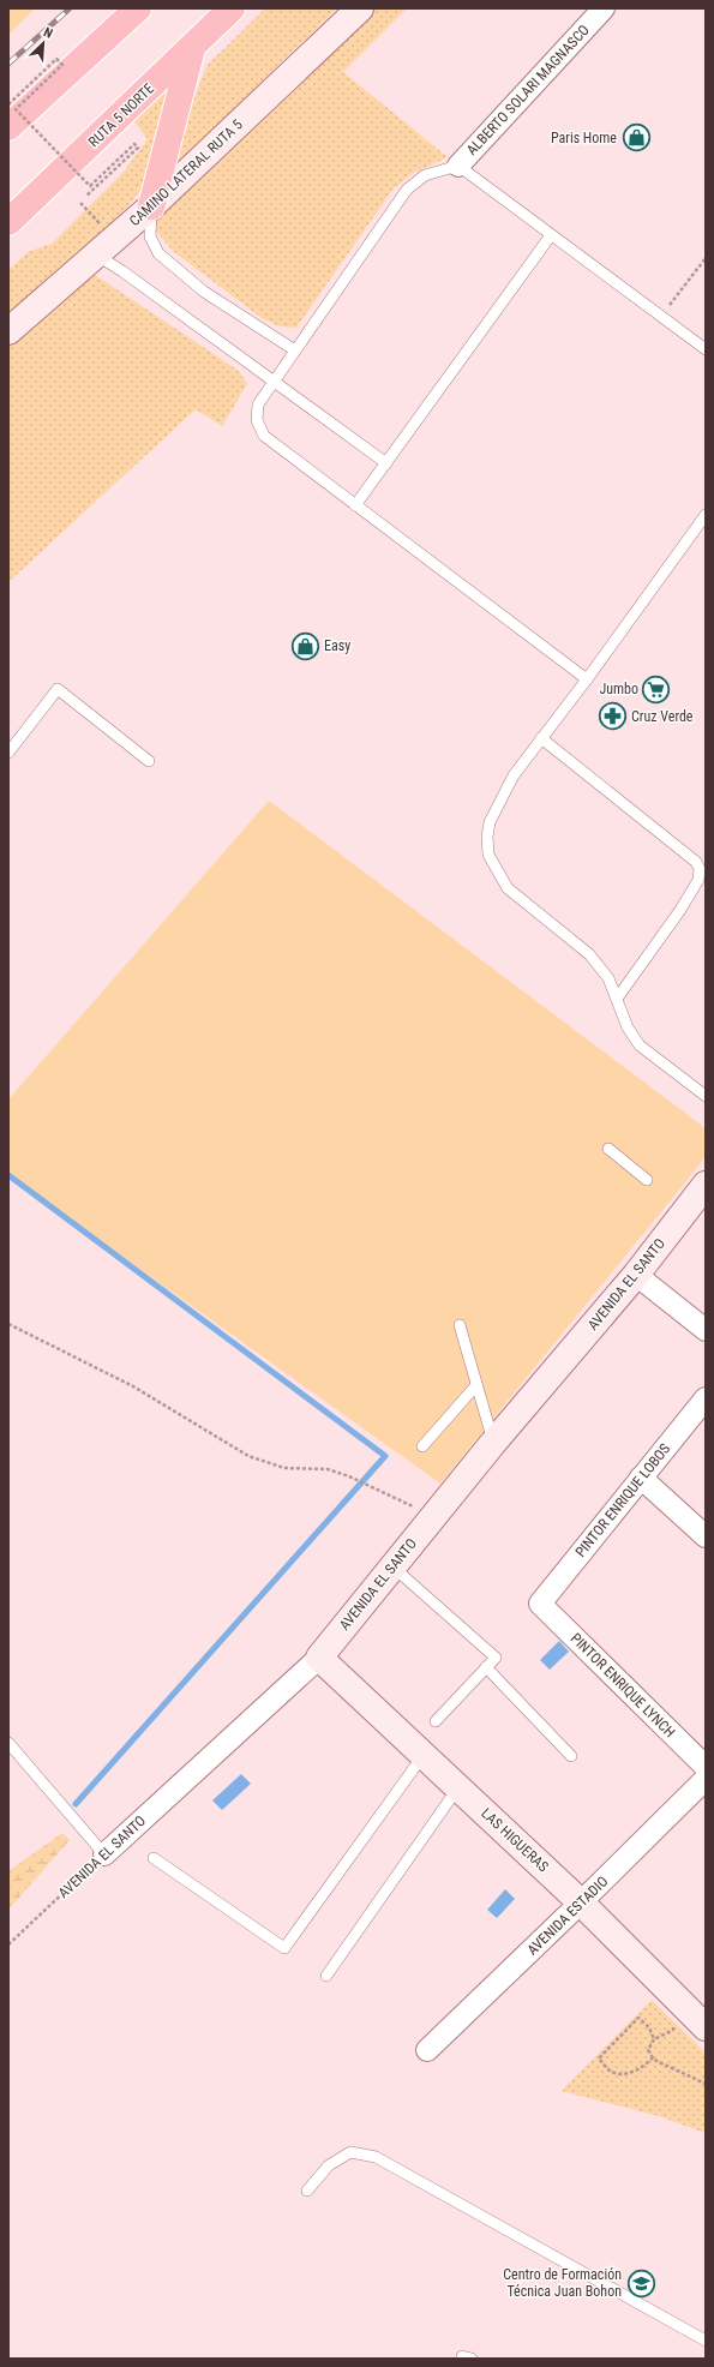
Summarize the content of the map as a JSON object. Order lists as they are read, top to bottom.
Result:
{
  "streets": {
    "highway": ["RUTA 5 NORTE"],
    "main road": ["CAMINO LATERAL RUTA 5", "AVENIDA EL SANTO", "LAS HIGUERAS"],
    "street": [
      "ALBERTO SOLARI MAGNASCO",
      "PINTOR ENRIQUE LOBOS",
      "PINTOR ENRIQUE LYNCH",
      "AVENIDA ESTADIO"
    ]
  },
  "crossings": [
    ["AVENIDA EL SANTO", "LAS HIGUERAS"],
    ["PINTOR ENRIQUE LOBOS", "PINTOR ENRIQUE LYNCH"],
    ["PINTOR ENRIQUE LYNCH", "AVENIDA ESTADIO"],
    ["LAS HIGUERAS", "AVENIDA ESTADIO"]
  ],
  "places": {
    "shop": ["Paris Home", "Easy"],
    "supermarket": ["Jumbo"],
    "pharmacy": ["Cruz Verde"],
    "school or university": ["Centro de Formación Técnica Juan Bohon"]
  },
  "north": "top right"
}
